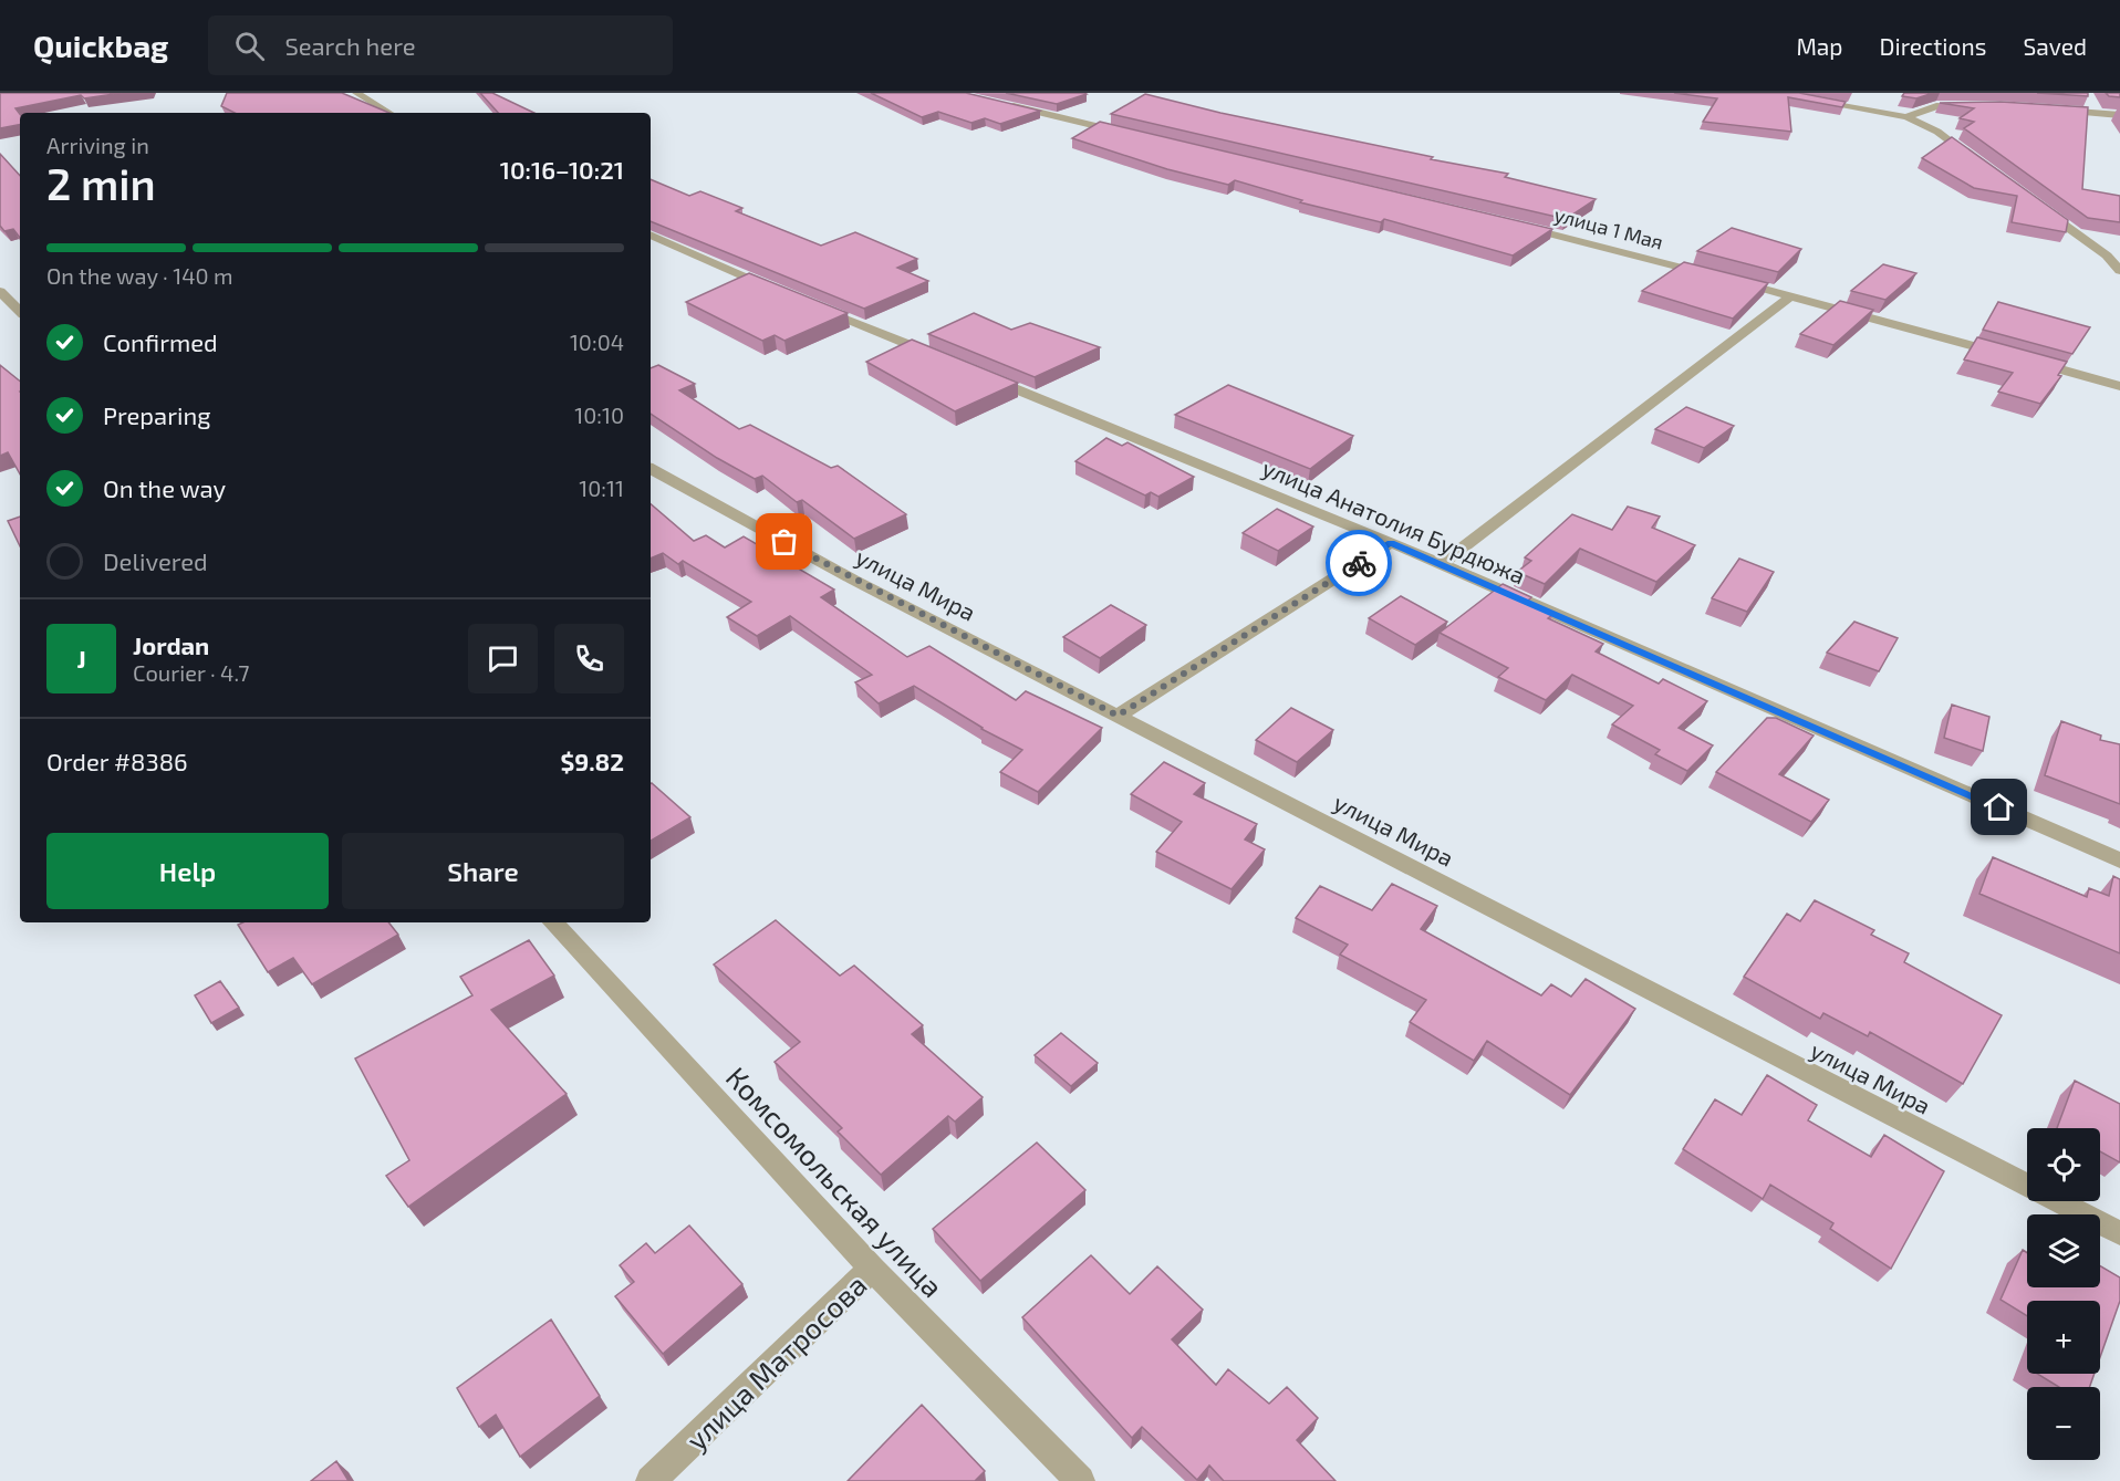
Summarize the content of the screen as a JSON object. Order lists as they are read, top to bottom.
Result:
{
  "streets": {
    "street": [
      "улица 1 Мая",
      "улица Анатолия Бурдюжа",
      "улица Мира",
      "Комсомольская улица",
      "улица Матросова"
    ]
  },
  "crossings": [
    ["Комсомольская улица", "улица Матросова"]
  ],
  "page": {
    "header": "Quickbag",
    "search": "Search here",
    "nav": ["Map", "Directions", "Saved"],
    "heading": ["2 min", "Arriving in", "10:16–10:21"],
    "panel": [
      "Jordan",
      "Courier · 4.7",
      "Order #8386",
      "$9.82"
    ],
    "bar": "On the way · 140 m",
    "list": [
      ["Confirmed", "10:04"],
      ["Preparing", "10:10"],
      ["On the way", "10:11"],
      "Delivered"
    ],
    "round": "J",
    "buttons": ["Help", "Share"],
    "map_buttons": ["+", "−"]
  }
}
